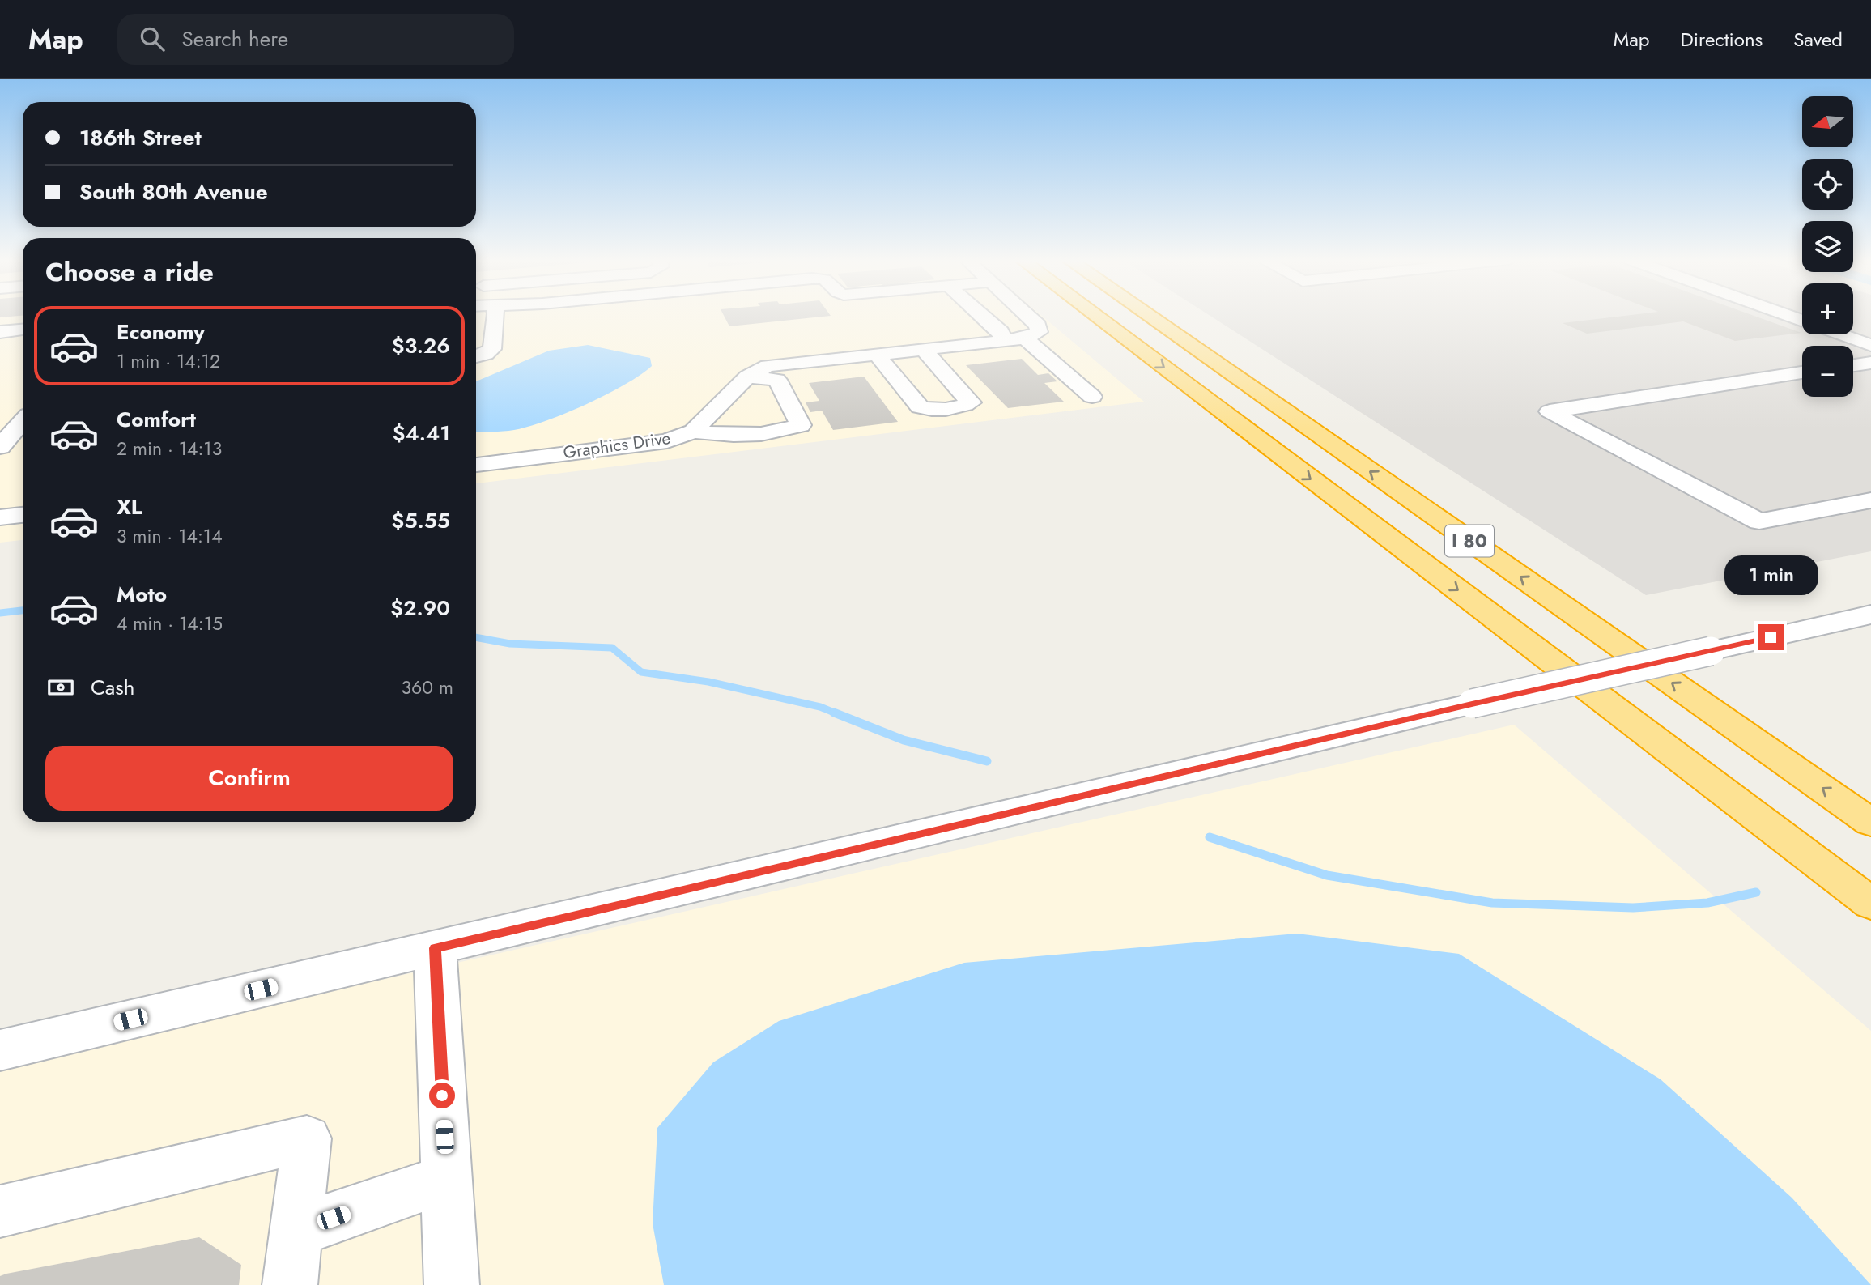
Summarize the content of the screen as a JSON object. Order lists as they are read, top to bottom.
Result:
{
  "streets": {
    "highway": ["I 80"],
    "street": ["Graphics Drive"]
  },
  "north": "left",
  "page": {
    "header": "Map",
    "search": "Search here",
    "nav": ["Map", "Directions", "Saved"],
    "map_buttons": ["+", "−"],
    "banner": ["186th Street", "South 80th Avenue"],
    "heading": "Choose a ride",
    "list": [
      {
        "name": "Economy",
        "note": "1 min · 14:12",
        "value": "$3.26"
      },
      {
        "name": "Comfort",
        "note": "2 min · 14:13",
        "value": "$4.41"
      },
      {
        "name": "XL",
        "note": "3 min · 14:14",
        "value": "$5.55"
      },
      {
        "name": "Moto",
        "note": "4 min · 14:15",
        "value": "$2.90"
      }
    ],
    "bubble": "1 min",
    "pay": ["Cash", "360 m"],
    "buttons": "Confirm"
  }
}
